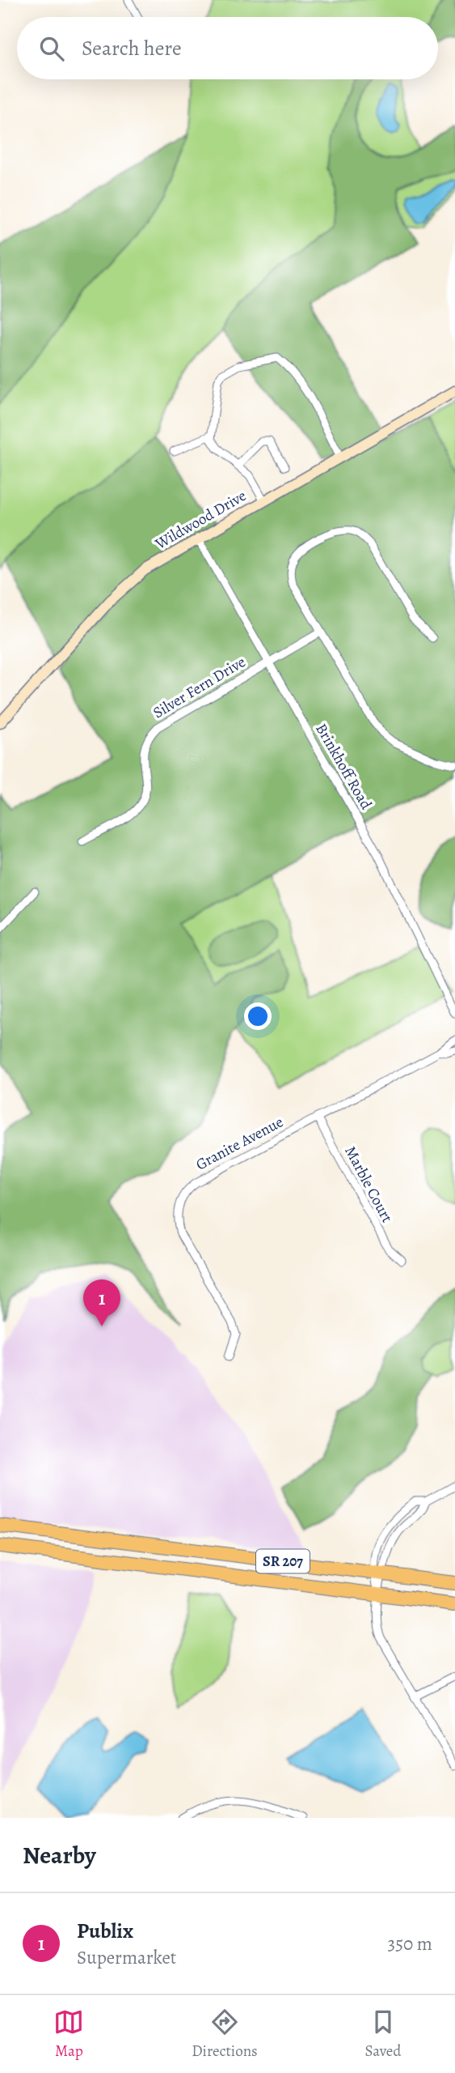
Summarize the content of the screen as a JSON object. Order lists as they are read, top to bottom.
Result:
{
  "streets": {
    "highway": ["SR 207"],
    "street": [
      "Wildwood Drive",
      "Silver Fern Drive",
      "Brinkhoff Road",
      "Granite Avenue",
      "Marble Court"
    ]
  },
  "crossings": [
    ["Wildwood Drive", "Brinkhoff Road"],
    ["Silver Fern Drive", "Brinkhoff Road"],
    ["Granite Avenue", "Marble Court"]
  ],
  "page": {
    "search": "Search here",
    "pins": "1",
    "heading": "Nearby",
    "list": [
      {
        "mark": "1",
        "name": "Publix",
        "note": "Supermarket",
        "value": "350 m"
      }
    ],
    "nav": ["Map", "Directions", "Saved"]
  }
}
